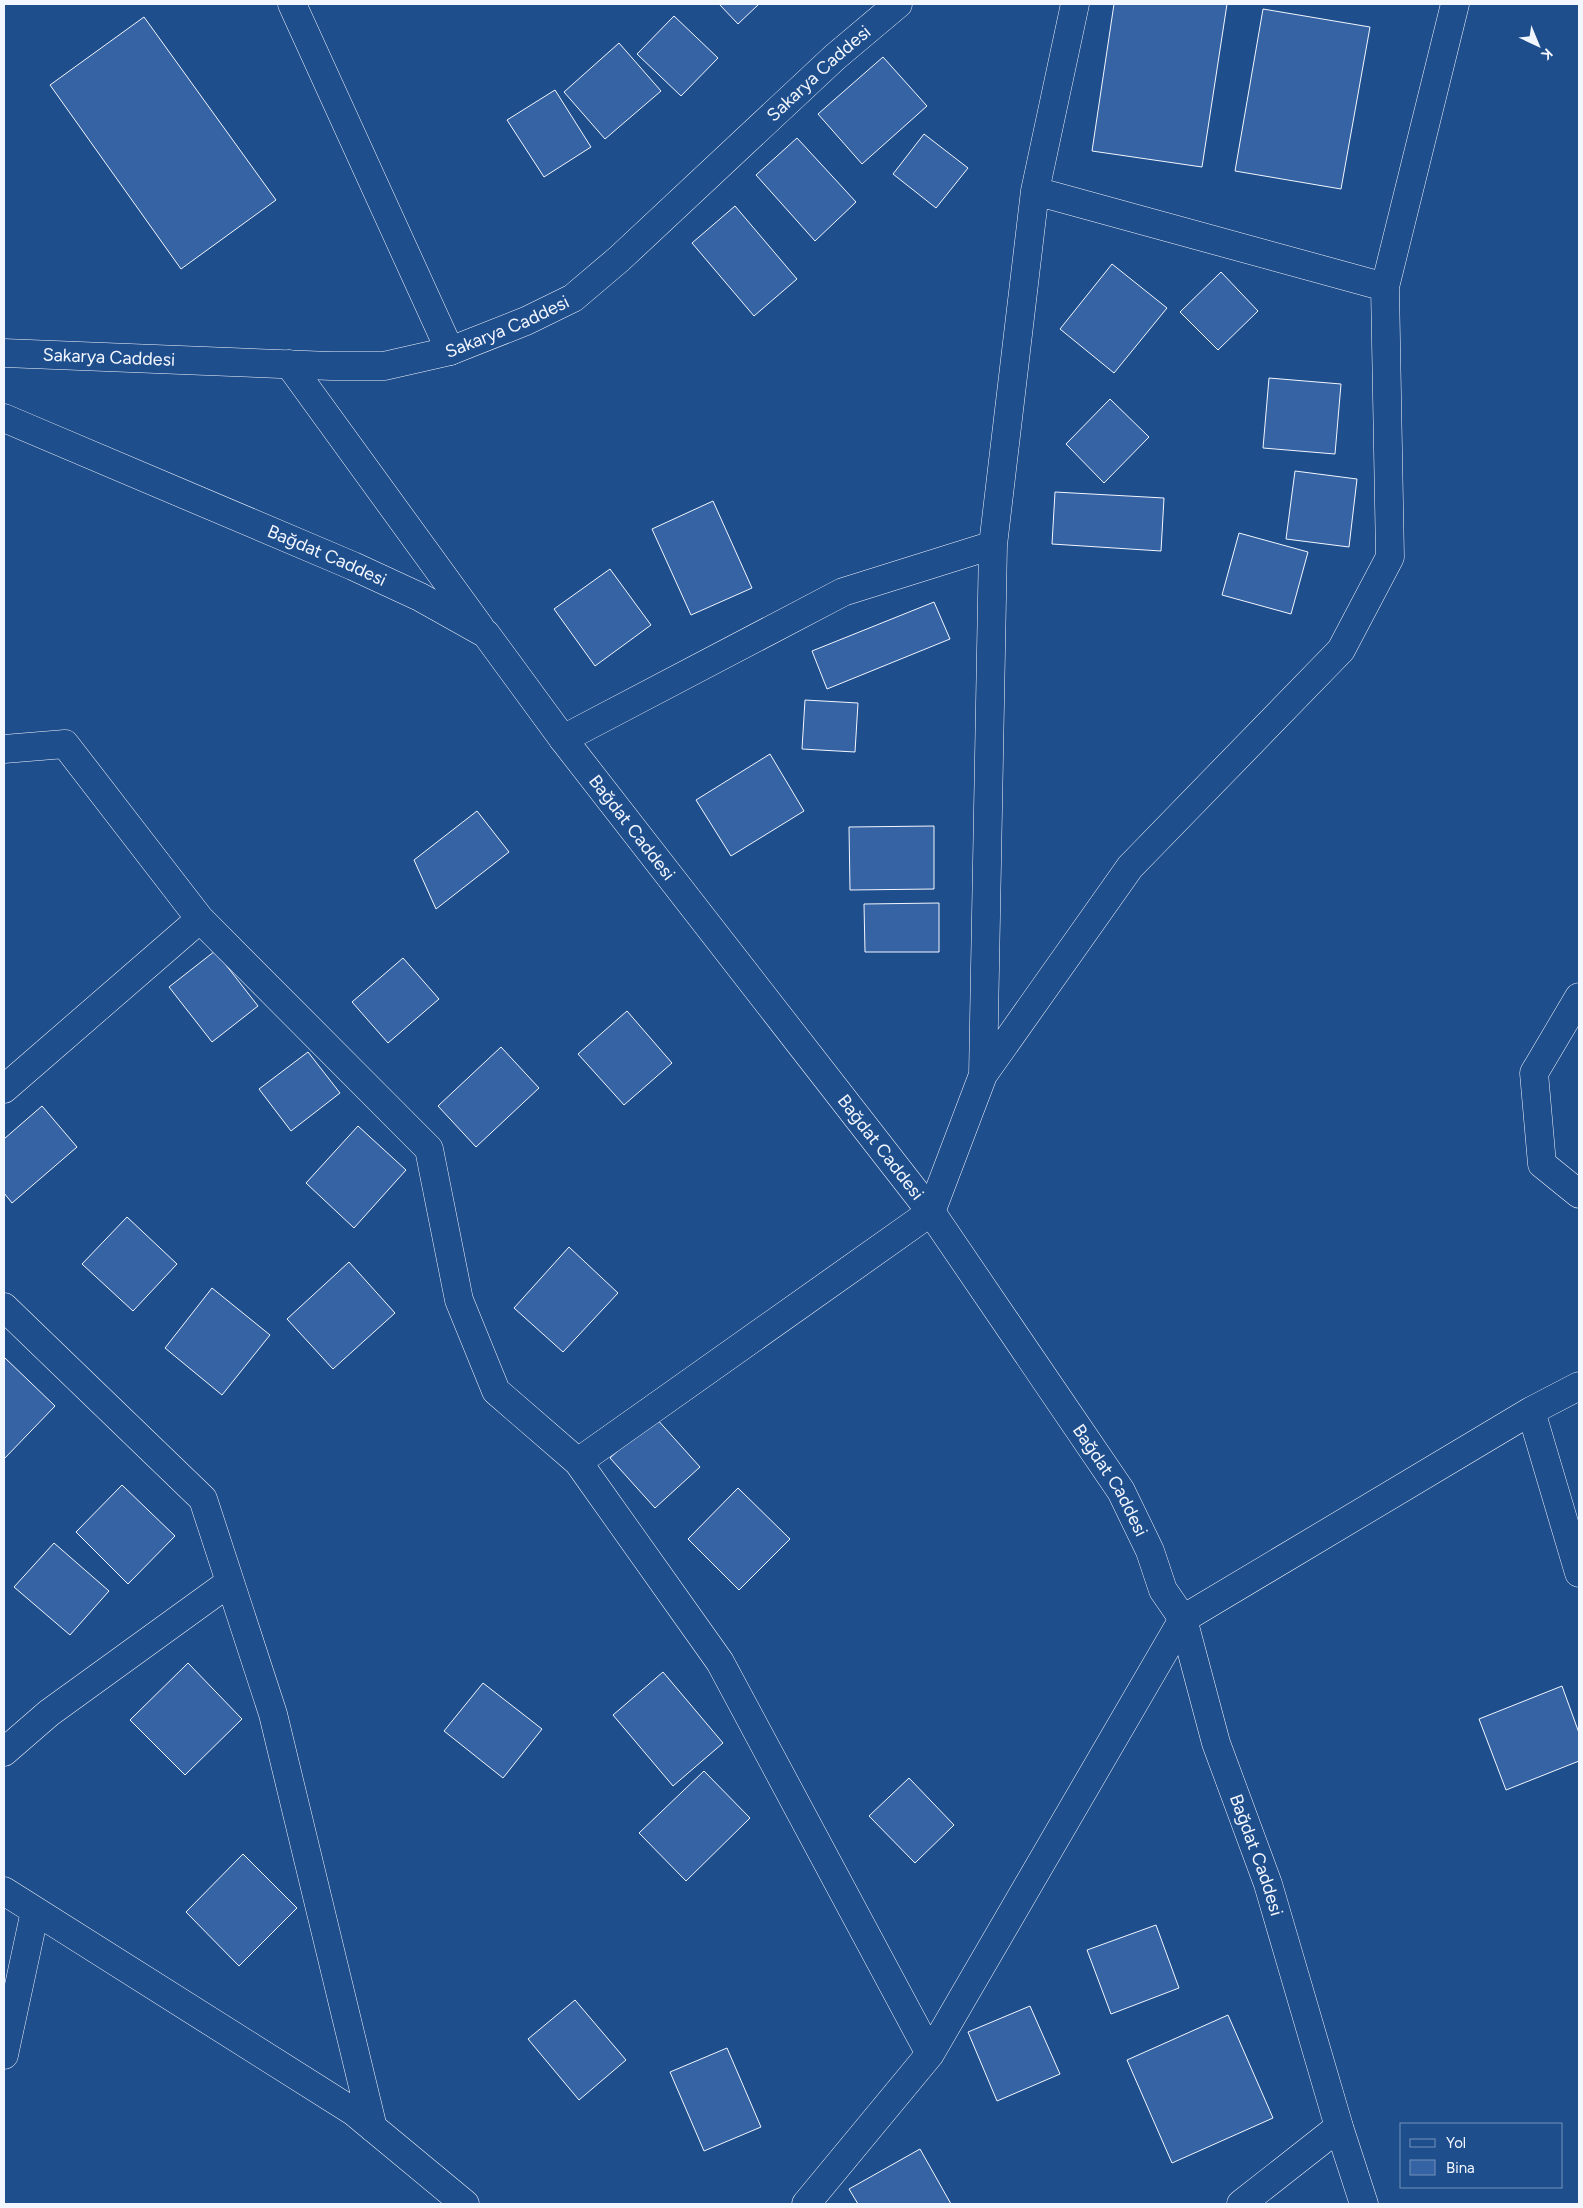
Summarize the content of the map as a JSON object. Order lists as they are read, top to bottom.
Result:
{
  "streets": {
    "street": ["Sakarya Caddesi", "Bağdat Caddesi"]
  },
  "legend": ["Yol", "Bina"],
  "north": "bottom right"
}
